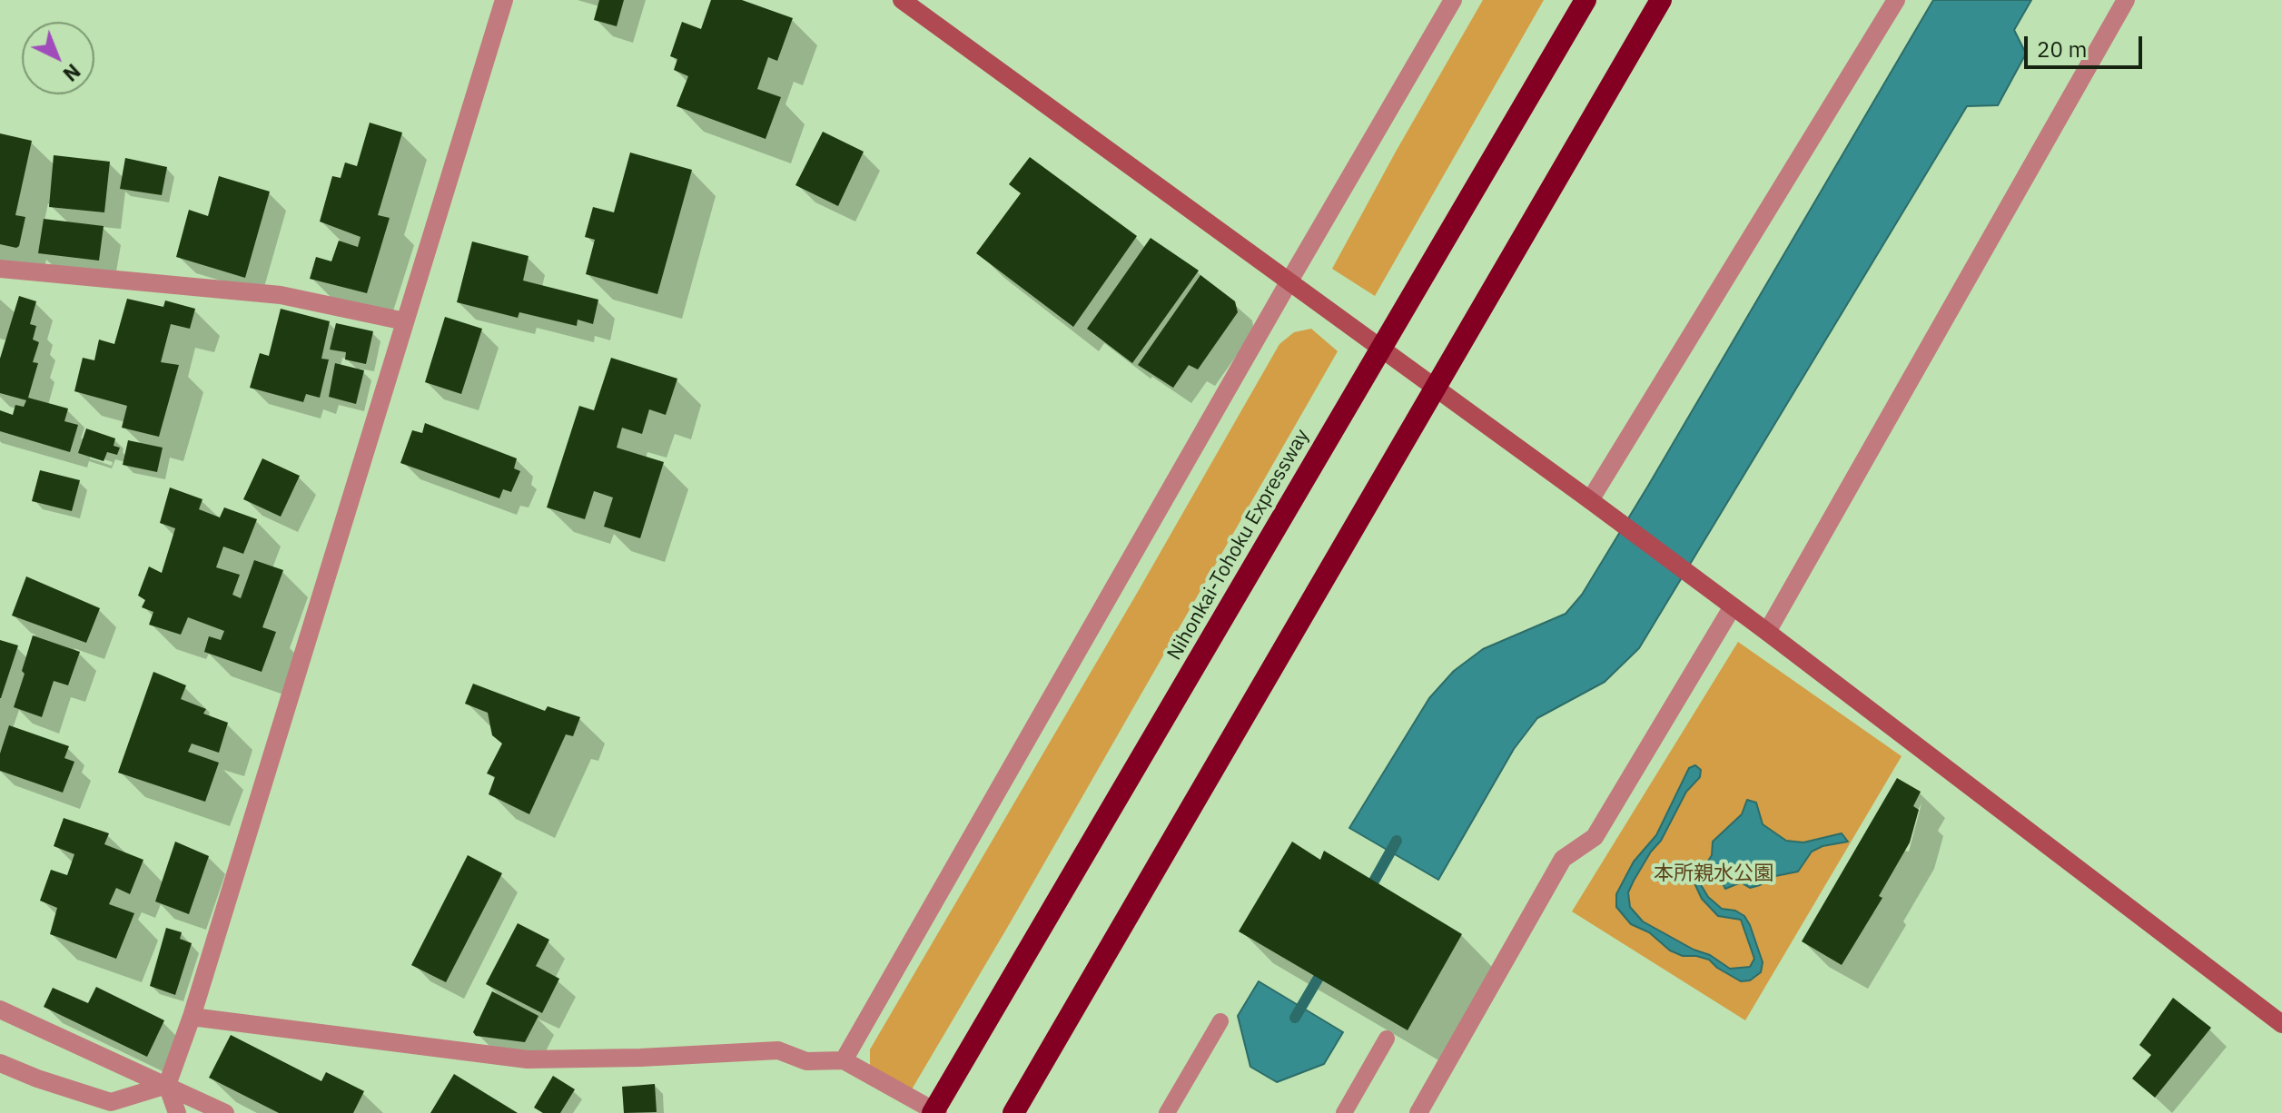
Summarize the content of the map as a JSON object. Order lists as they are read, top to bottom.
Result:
{
  "streets": {
    "highway": ["Nihonkai-Tohoku Expressway"]
  },
  "parks": ["本所親水公園"],
  "scale_bar": "20 m",
  "north": "bottom right"
}
